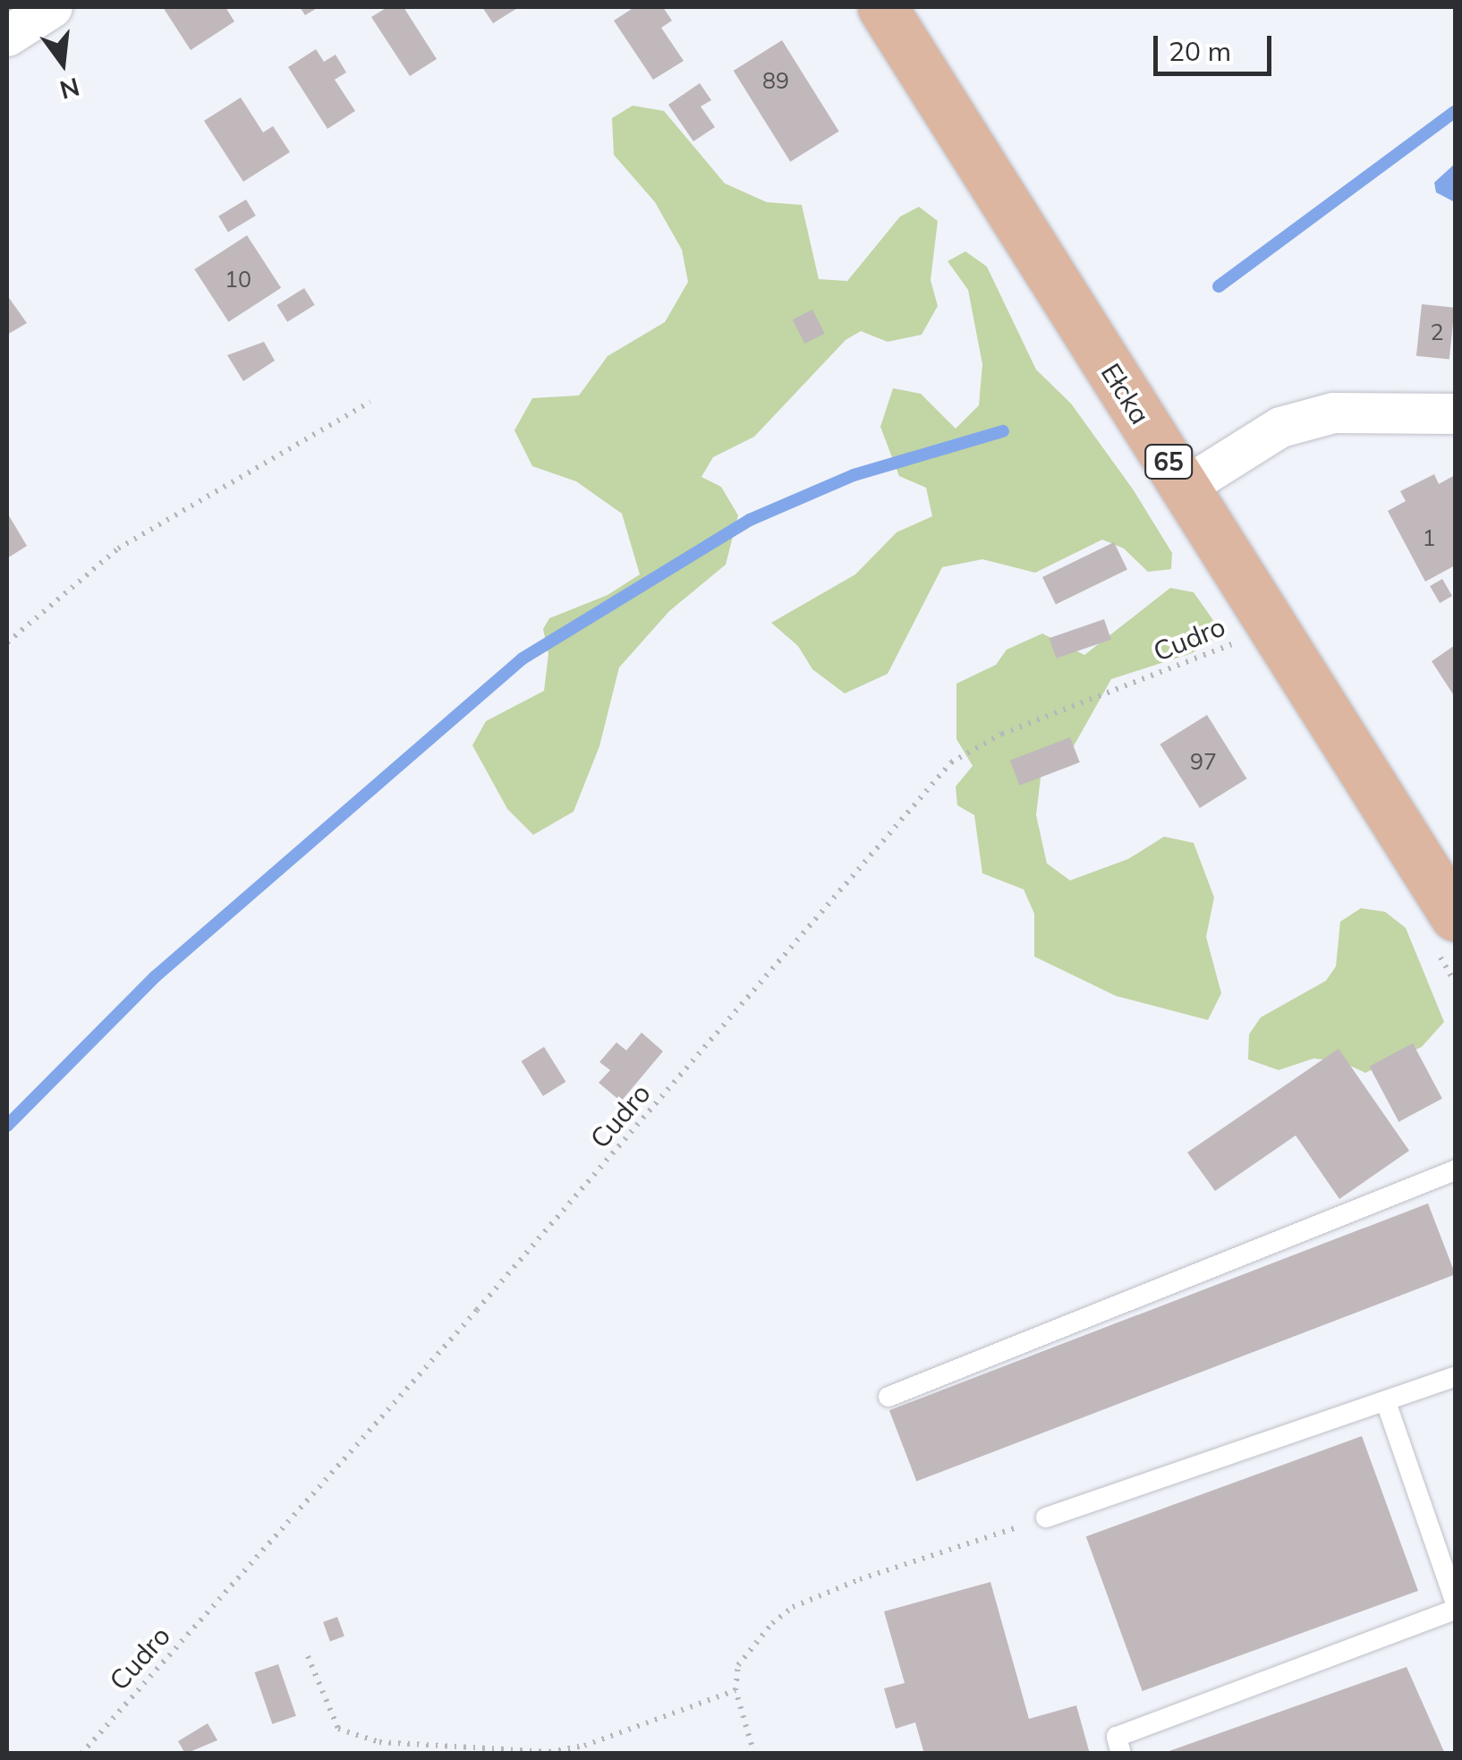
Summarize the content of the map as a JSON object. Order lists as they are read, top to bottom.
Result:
{
  "streets": {
    "main road": ["Ełcka", "65"],
    "path": ["Cudro"]
  },
  "crossings": [
    ["Ełcka", "Cudro"]
  ],
  "house_numbers": [
    "89",
    "10",
    "2",
    "1",
    "97"
  ],
  "scale_bar": "20 m",
  "north": "bottom"
}
